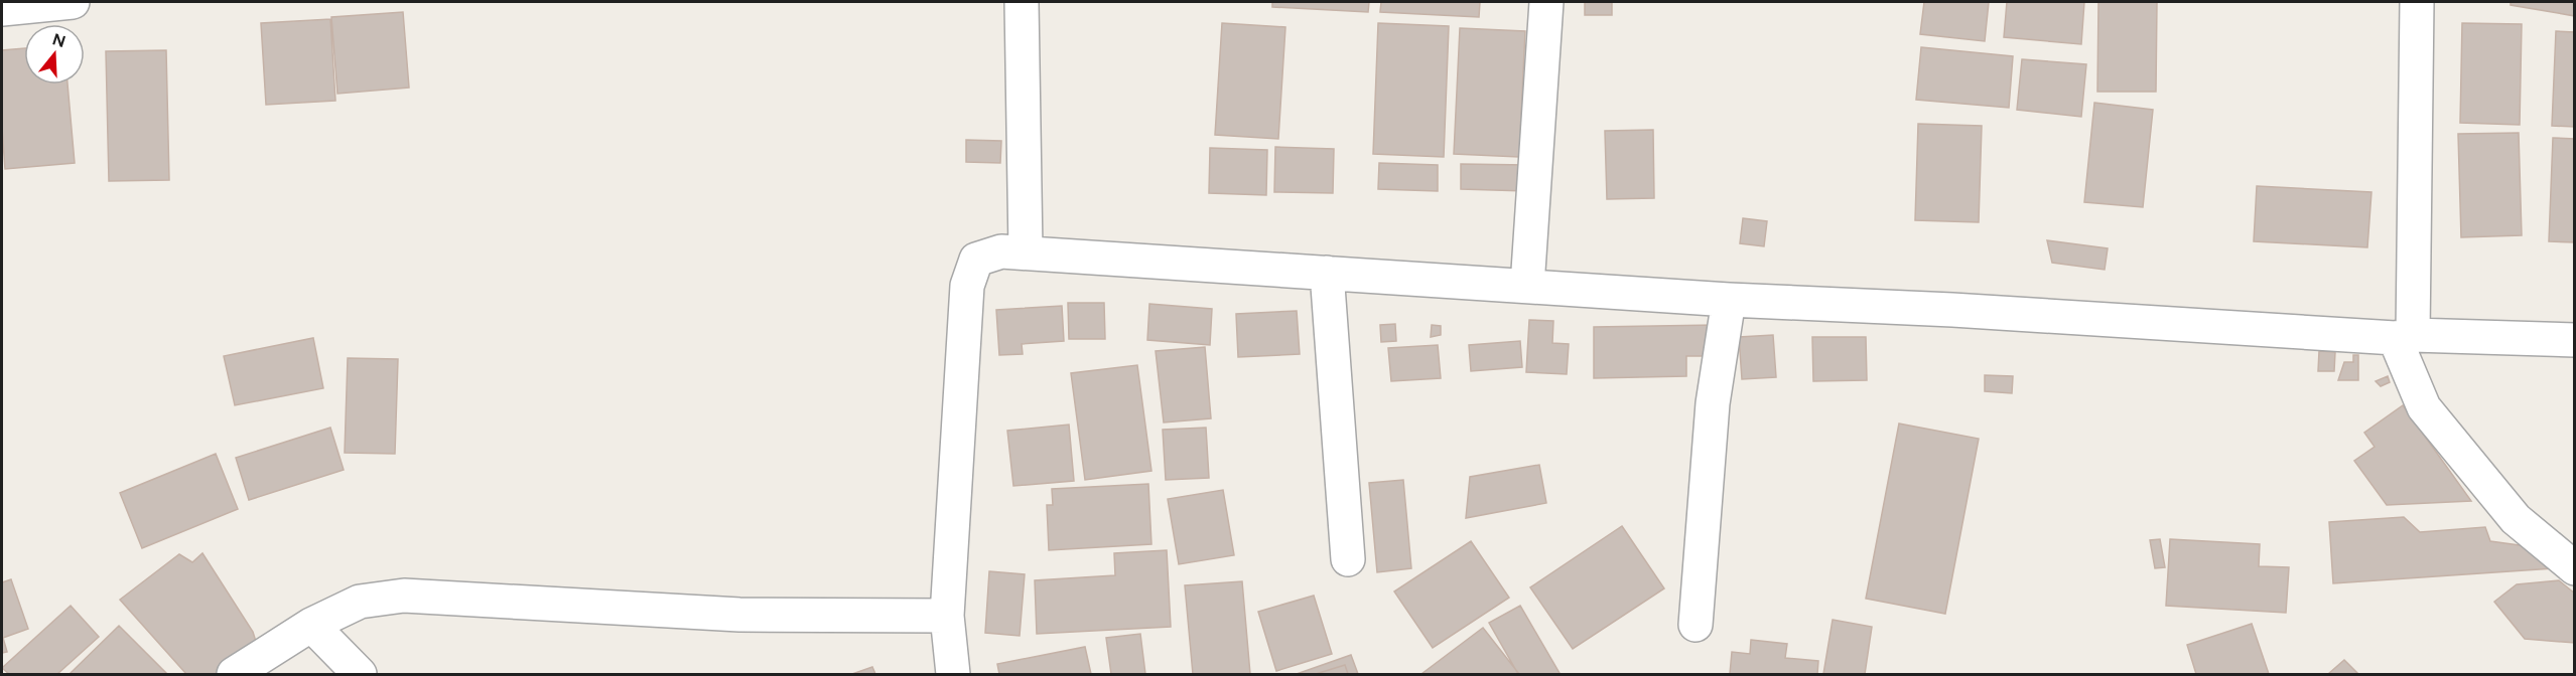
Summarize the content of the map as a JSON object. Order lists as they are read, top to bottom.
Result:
{
  "north": "top"
}
